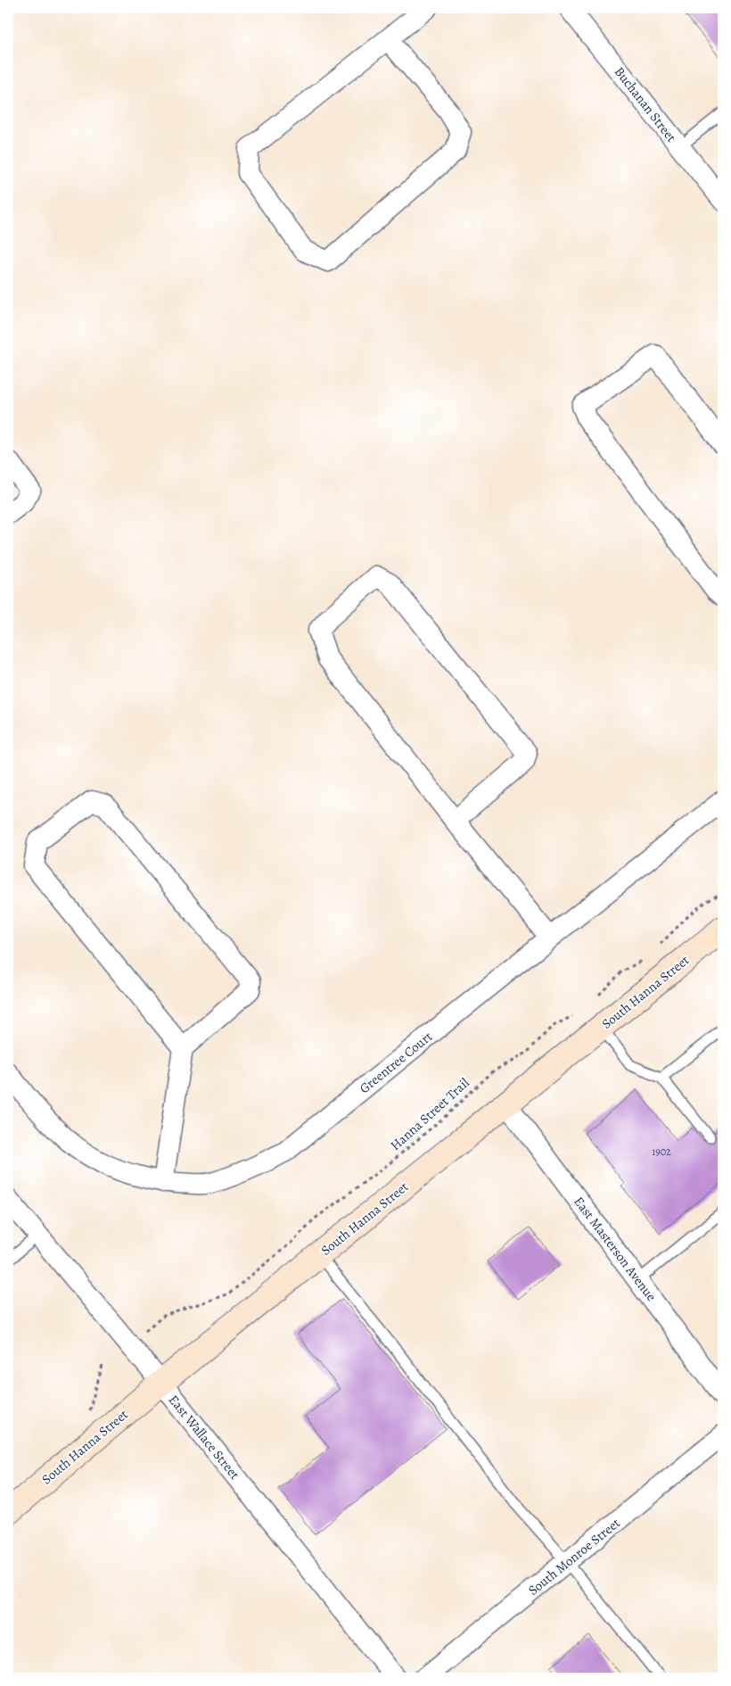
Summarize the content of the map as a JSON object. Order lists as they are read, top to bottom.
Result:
{
  "streets": {
    "street": [
      "Buchanan Street",
      "South Hanna Street",
      "Greentree Court",
      "East Masterson Avenue",
      "East Wallace Street",
      "South Monroe Street"
    ],
    "path": ["Hanna Street Trail"]
  },
  "crossings": [
    ["South Hanna Street", "East Masterson Avenue"],
    ["South Hanna Street", "East Wallace Street"]
  ],
  "house_numbers": ["1902"]
}
